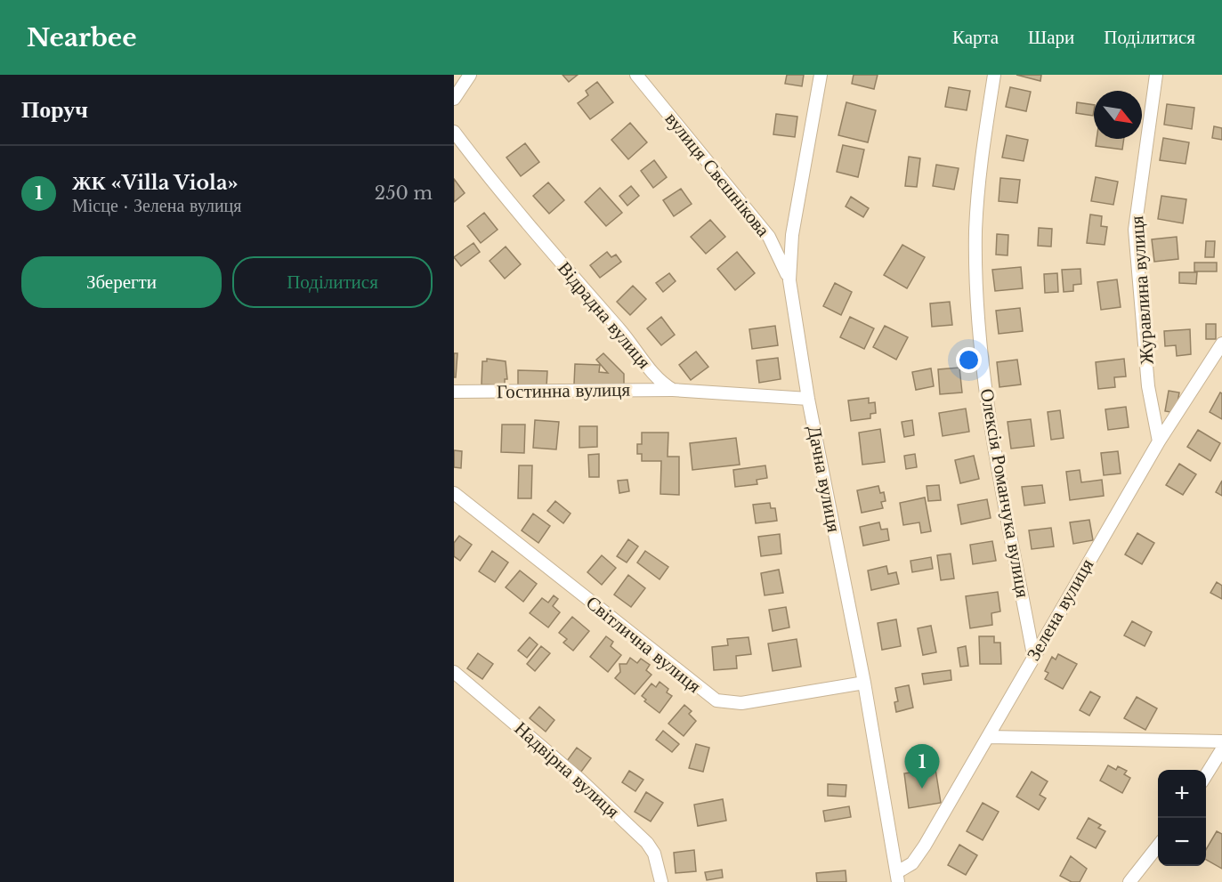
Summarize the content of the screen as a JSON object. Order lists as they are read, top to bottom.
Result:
{
  "streets": {
    "street": [
      "вулиця Свєшнікова",
      "Журавлина вулиця",
      "Відрадна вулиця",
      "Гостинна вулиця",
      "Дачна вулиця",
      "Олексія Романчука вулиця",
      "Зелена вулиця",
      "Світлична вулиця",
      "Надвірна вулиця"
    ]
  },
  "crossings": [
    ["вулиця Свєшнікова", "Дачна вулиця"],
    ["Журавлина вулиця", "Зелена вулиця"],
    ["Відрадна вулиця", "Гостинна вулиця"],
    ["Дачна вулиця", "Зелена вулиця"],
    ["Дачна вулиця", "Світлична вулиця"],
    ["Олексія Романчука вулиця", "Зелена вулиця"]
  ],
  "north": "bottom right",
  "page": {
    "header": "Nearbee",
    "nav": ["Карта", "Шари", "Поділитися"],
    "heading": "Поруч",
    "list": [
      {
        "mark": "1",
        "name": "ЖК «Villa Viola»",
        "note": "Місце · Зелена вулиця",
        "value": "250 m"
      }
    ],
    "buttons": ["Зберегти", "Поділитися"],
    "pins": "1",
    "map_buttons": ["+", "−"]
  }
}
